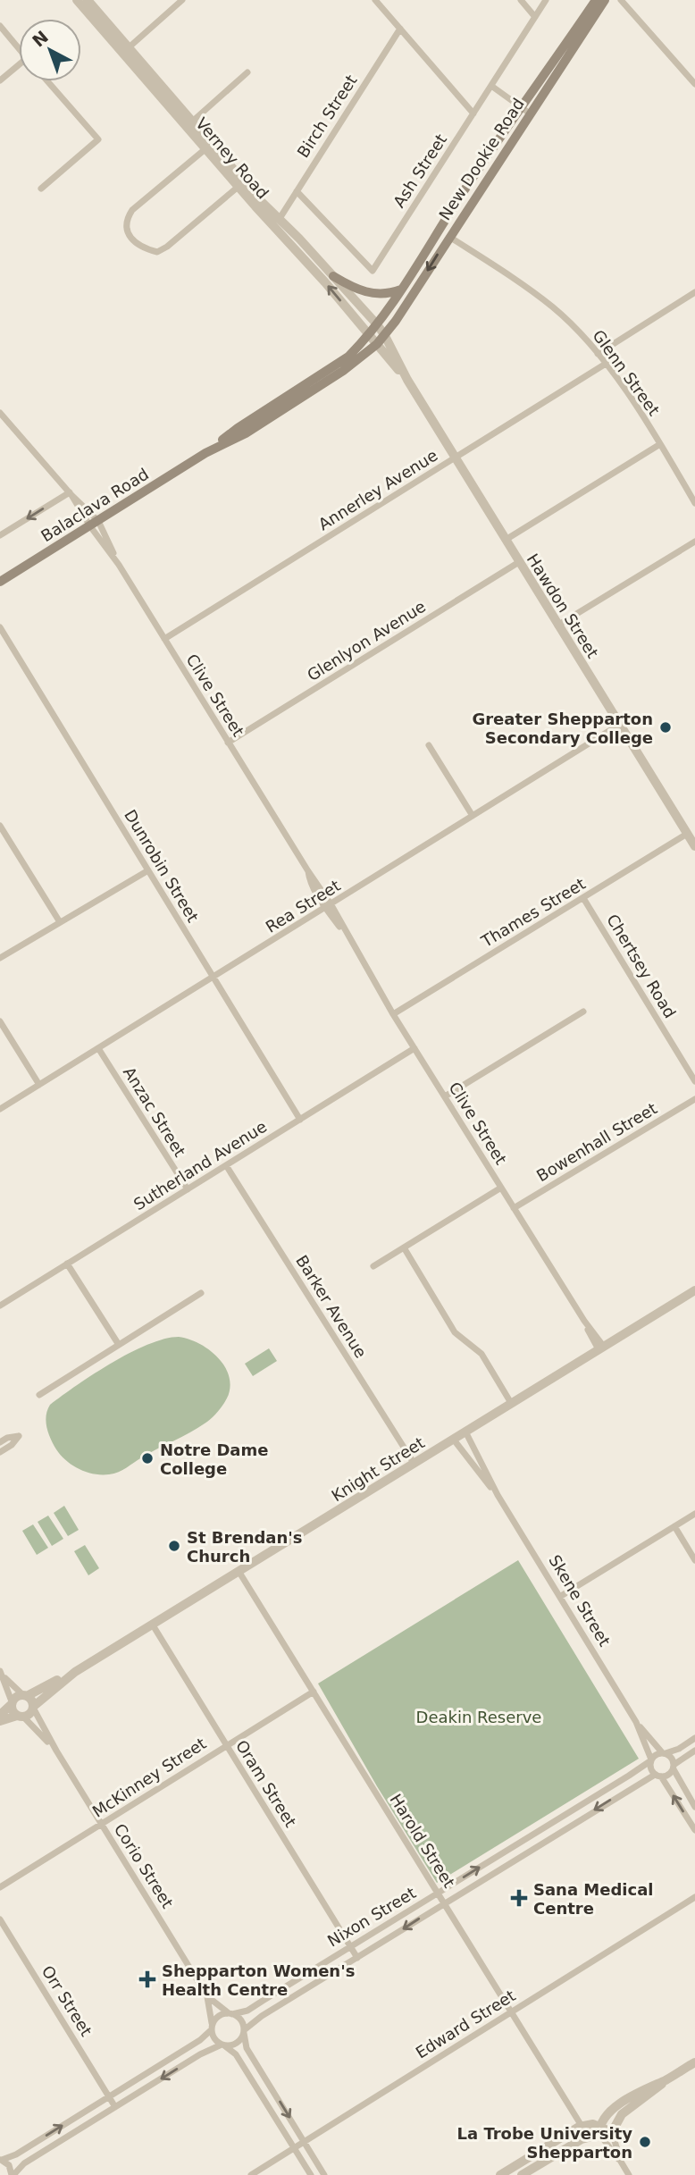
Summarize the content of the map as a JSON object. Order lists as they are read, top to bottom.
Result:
{
  "streets": {
    "main road": ["New Dookie Road", "Balaclava Road"],
    "street": [
      "Birch Street",
      "Verney Road",
      "Ash Street",
      "Glenn Street",
      "Annerley Avenue",
      "Hawdon Street",
      "Glenlyon Avenue",
      "Clive Street",
      "Dunrobin Street",
      "Rea Street",
      "Thames Street",
      "Chertsey Road",
      "Anzac Street",
      "Bowenhall Street",
      "Sutherland Avenue",
      "Barker Avenue",
      "Knight Street",
      "Skene Street",
      "McKinney Street",
      "Oram Street",
      "Harold Street",
      "Corio Street",
      "Nixon Street",
      "Orr Street",
      "Edward Street"
    ]
  },
  "crossings": [
    ["Birch Street", "Verney Road"],
    ["Birch Street", "Ash Street"],
    ["Verney Road", "New Dookie Road"],
    ["Verney Road", "Balaclava Road"],
    ["Verney Road", "Hawdon Street"],
    ["New Dookie Road", "Glenn Street"],
    ["New Dookie Road", "Balaclava Road"],
    ["New Dookie Road", "Hawdon Street"],
    ["Glenn Street", "Annerley Avenue"],
    ["Annerley Avenue", "Hawdon Street"],
    ["Annerley Avenue", "Clive Street"],
    ["Balaclava Road", "Hawdon Street"],
    ["Balaclava Road", "Clive Street"],
    ["Hawdon Street", "Glenlyon Avenue"],
    ["Hawdon Street", "Rea Street"],
    ["Hawdon Street", "Thames Street"],
    ["Glenlyon Avenue", "Clive Street"],
    ["Clive Street", "Rea Street"],
    ["Clive Street", "Thames Street"],
    ["Clive Street", "Bowenhall Street"],
    ["Clive Street", "Sutherland Avenue"],
    ["Clive Street", "Knight Street"],
    ["Dunrobin Street", "Rea Street"],
    ["Dunrobin Street", "Sutherland Avenue"],
    ["Rea Street", "Anzac Street"],
    ["Thames Street", "Chertsey Road"],
    ["Anzac Street", "Sutherland Avenue"],
    ["Sutherland Avenue", "Barker Avenue"],
    ["Barker Avenue", "Knight Street"],
    ["Knight Street", "Skene Street"],
    ["Knight Street", "Oram Street"],
    ["Knight Street", "Harold Street"],
    ["Knight Street", "Corio Street"],
    ["Skene Street", "Nixon Street"],
    ["McKinney Street", "Oram Street"],
    ["McKinney Street", "Harold Street"],
    ["McKinney Street", "Corio Street"],
    ["Oram Street", "Nixon Street"],
    ["Harold Street", "Nixon Street"],
    ["Harold Street", "Edward Street"],
    ["Corio Street", "Nixon Street"]
  ],
  "parks": ["Deakin Reserve"],
  "places": {
    "other": [
      "Greater Shepparton Secondary College",
      "Notre Dame College",
      "St Brendan's Church",
      "La Trobe University Shepparton"
    ],
    "health": ["Sana Medical Centre", "Shepparton Women's Health Centre"]
  },
  "north": "top left"
}
